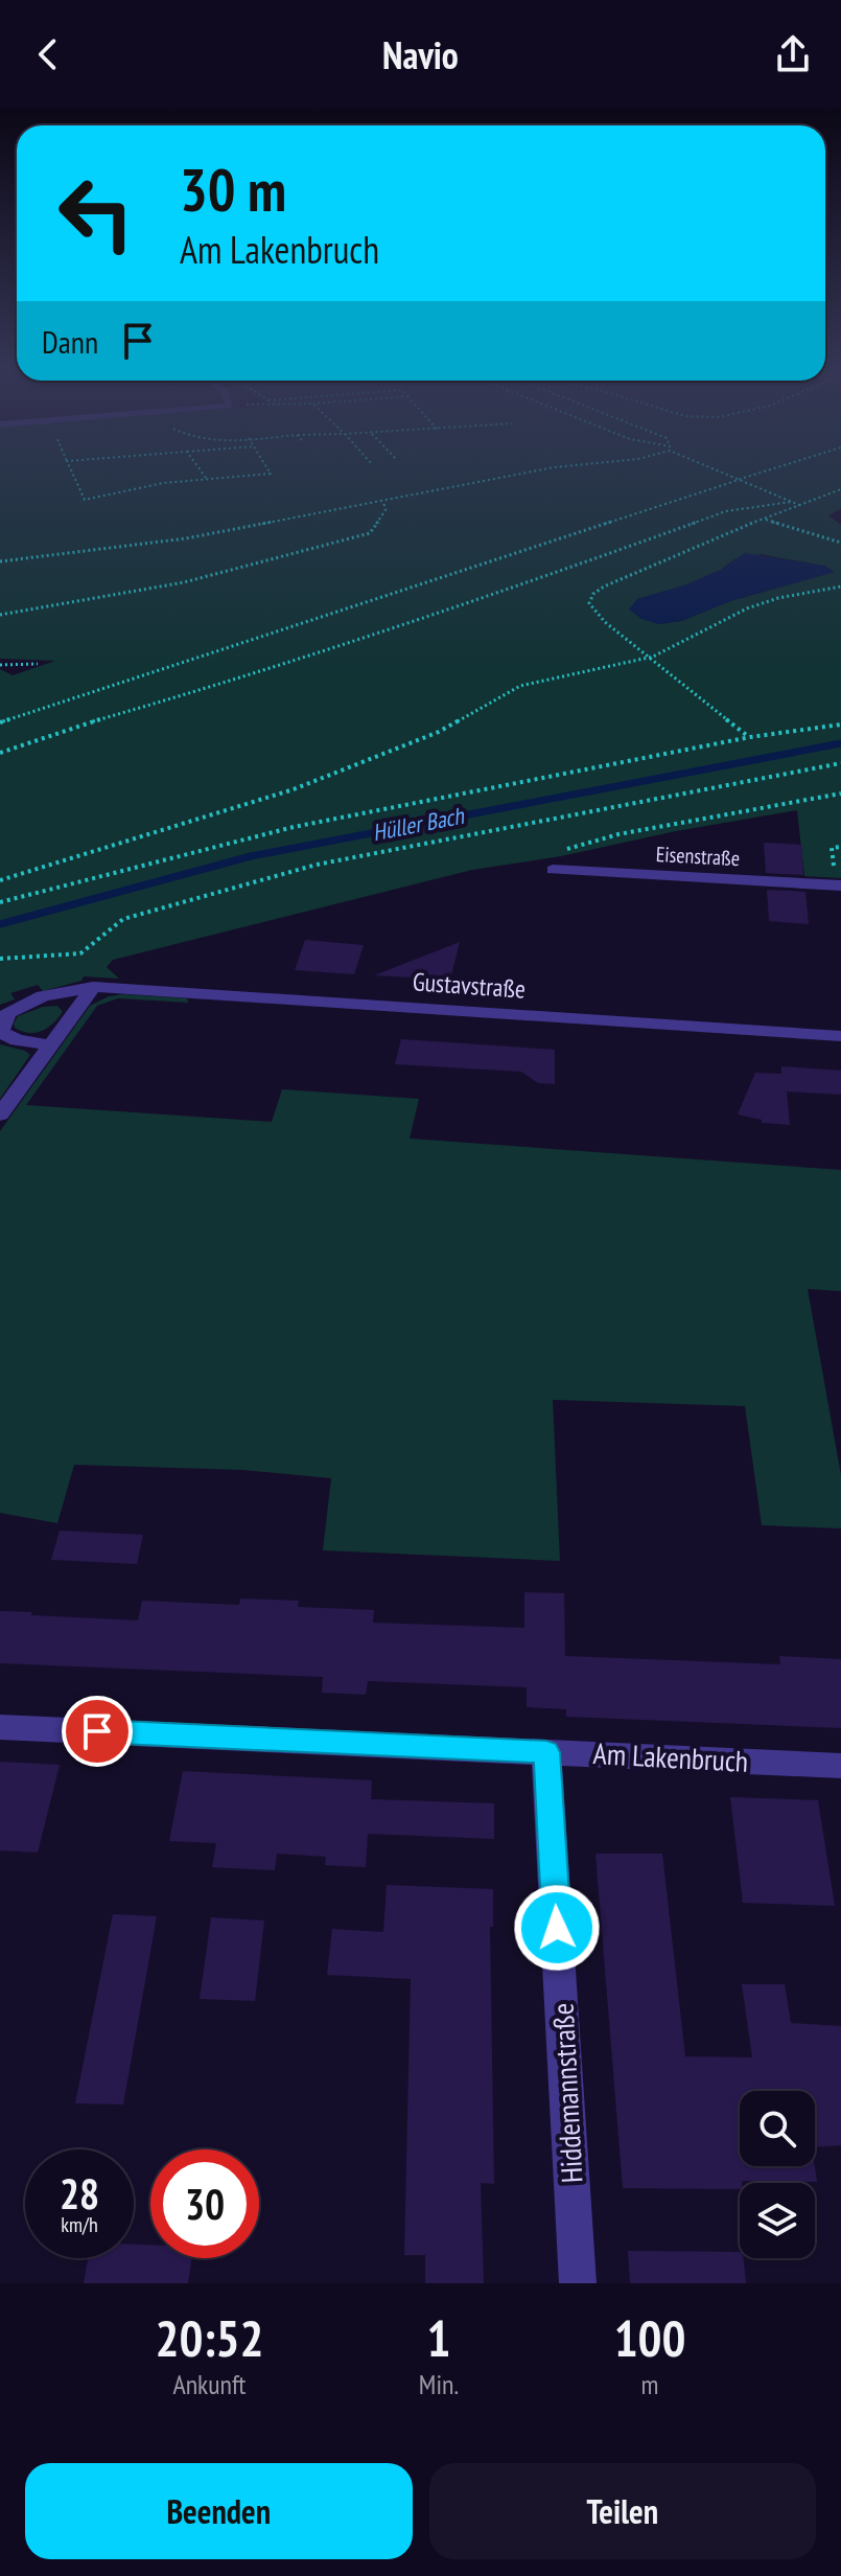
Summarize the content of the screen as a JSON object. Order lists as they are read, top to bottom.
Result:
{
  "streets": {
    "street": [
      "Eisenstraße",
      "Gustavstraße",
      "Am Lakenbruch",
      "Hiddemannstraße"
    ]
  },
  "crossings": [
    ["Am Lakenbruch", "Hiddemannstraße"]
  ],
  "water": ["Hüller Bach"],
  "page": {
    "header": "Navio",
    "turn": ["30 m", "Am Lakenbruch"],
    "then": "Dann",
    "speed": "28 km/h",
    "limit": "30",
    "eta": [
      "20:52",
      "Ankunft",
      "1",
      "Min.",
      "100",
      "m"
    ],
    "buttons": ["Beenden", "Teilen"]
  }
}
